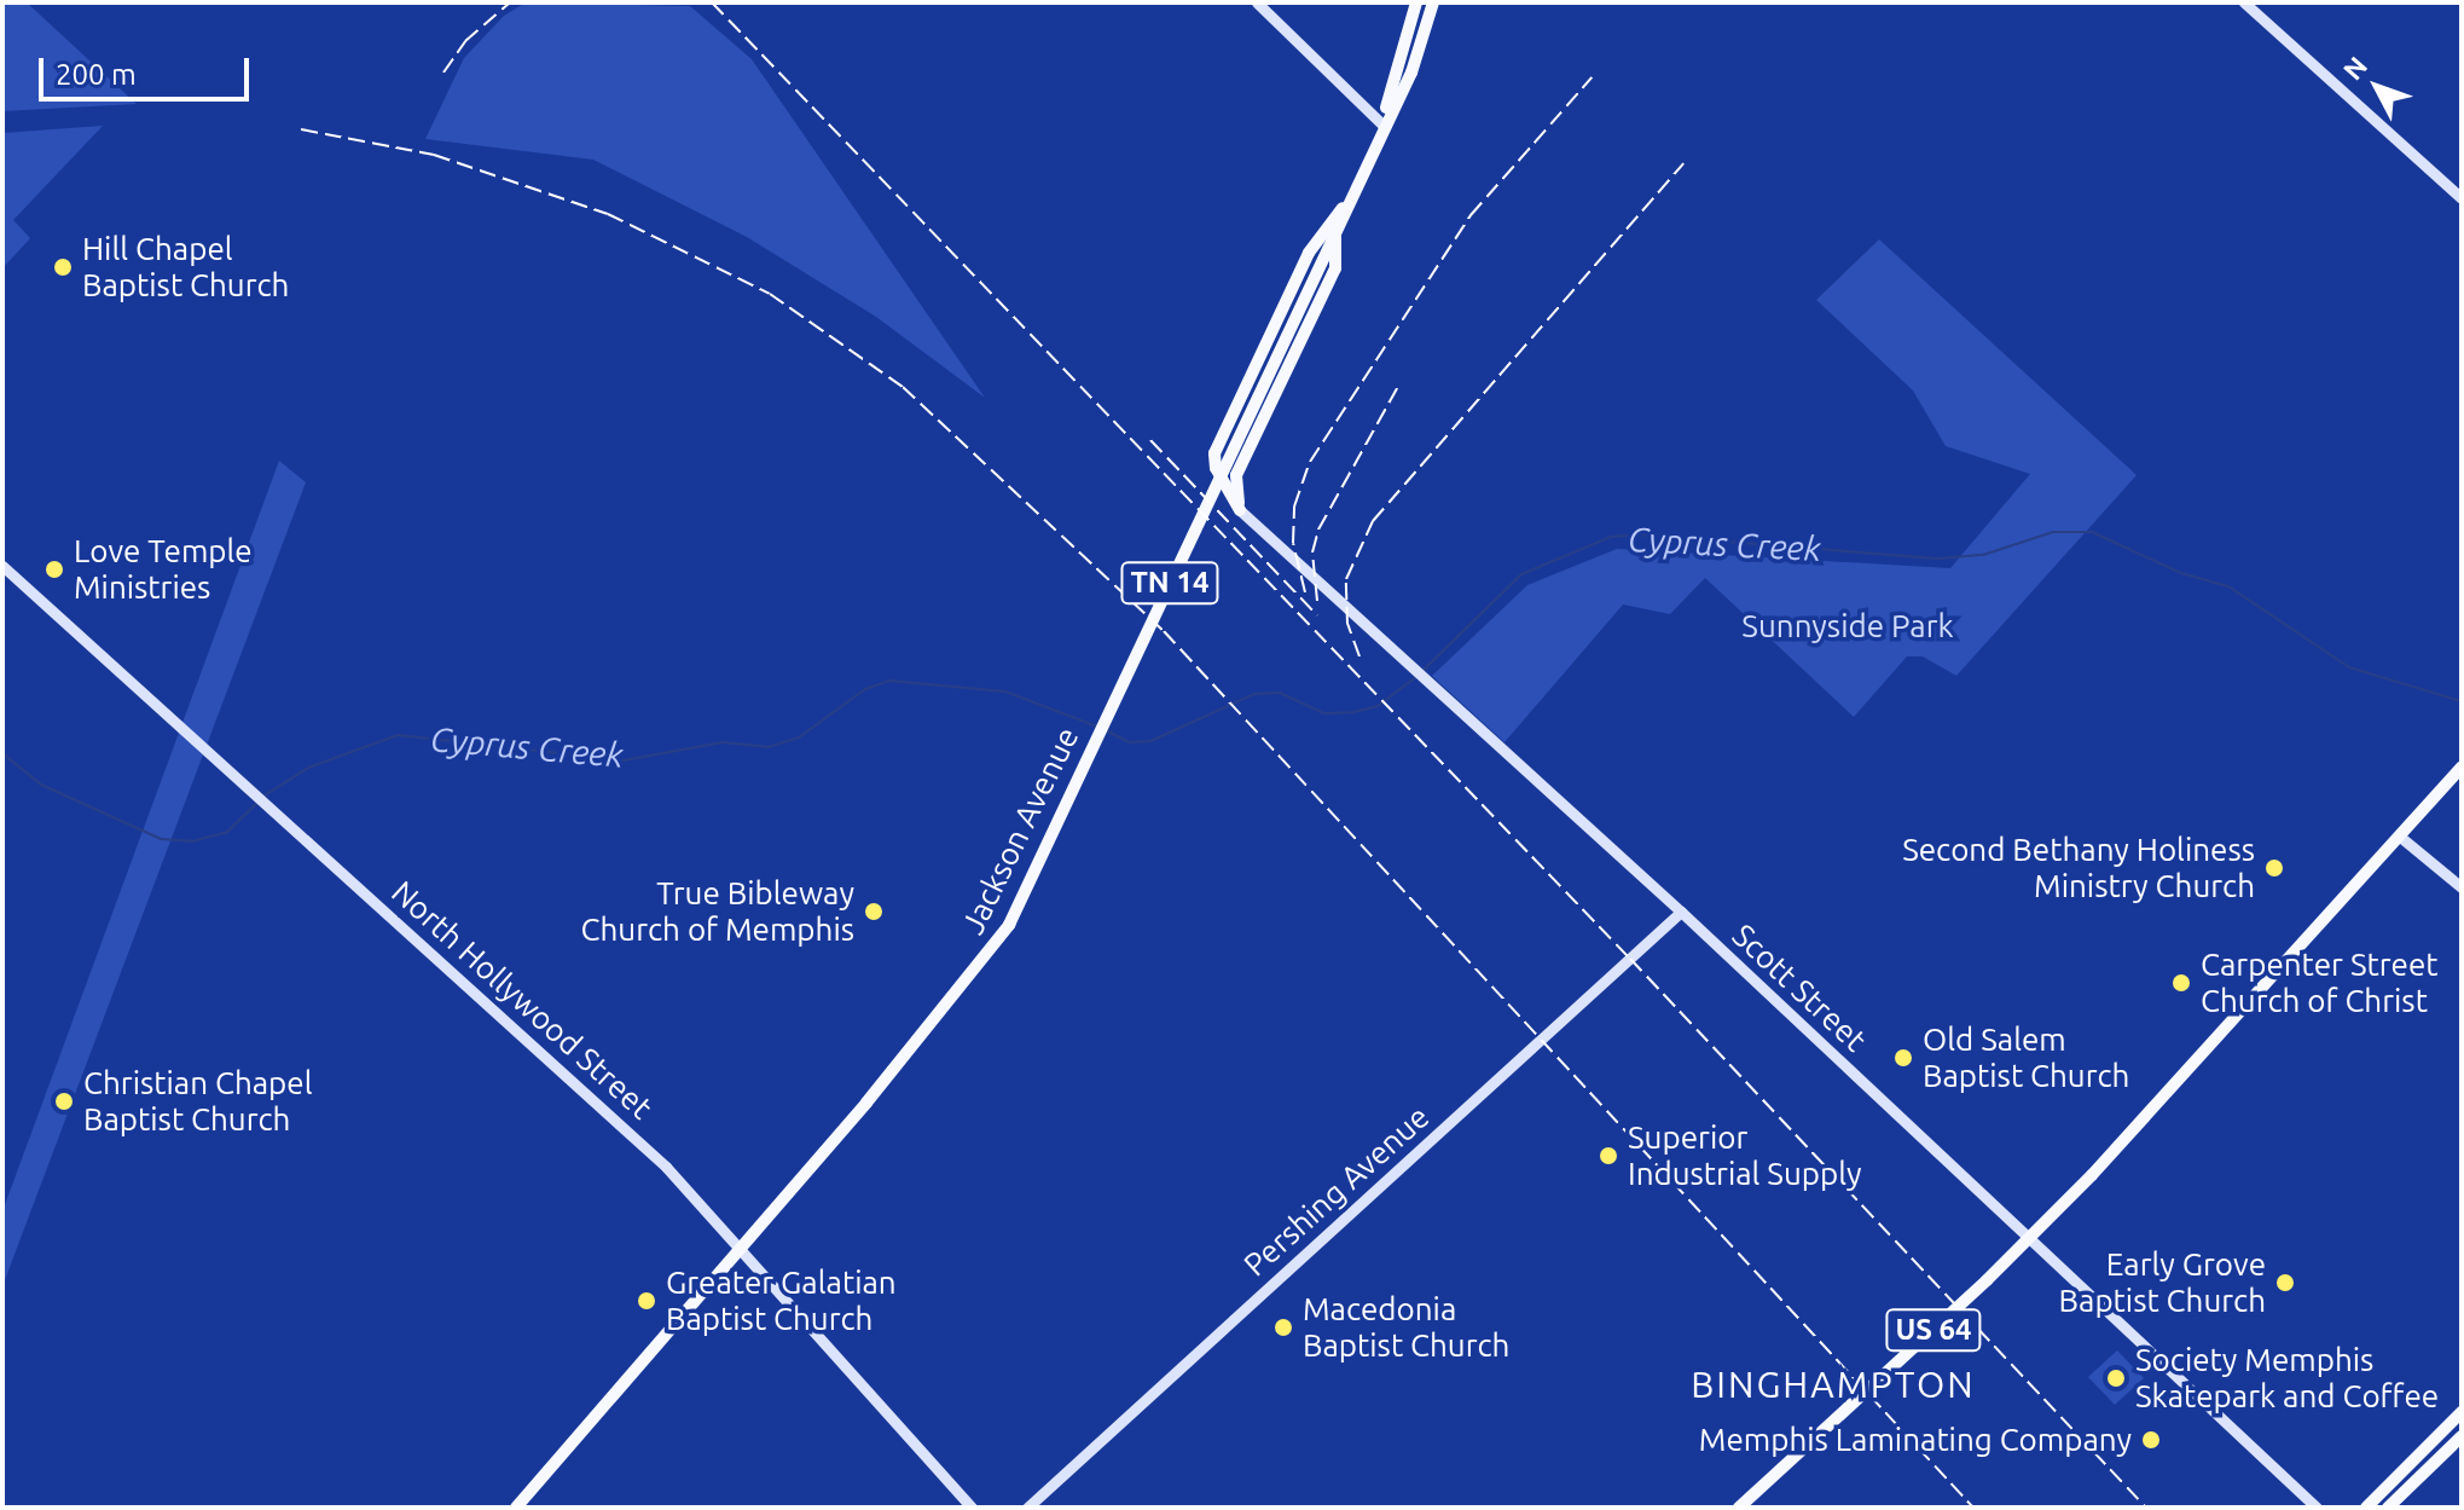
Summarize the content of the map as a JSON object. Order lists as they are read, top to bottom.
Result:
{
  "streets": {
    "main road": [
      "TN 14",
      "Jackson Avenue",
      "Scott Street",
      "North Hollywood Street",
      "Pershing Avenue",
      "US 64"
    ]
  },
  "crossings": [
    ["Jackson Avenue", "North Hollywood Street"],
    ["Scott Street", "Pershing Avenue"]
  ],
  "districts": ["BINGHAMPTON"],
  "water": ["Cyprus Creek"],
  "parks": ["Sunnyside Park"],
  "places": [
    "Hill Chapel Baptist Church",
    "Love Temple Ministries",
    "Second Bethany Holiness Ministry Church",
    "True Bibleway Church of Memphis",
    "Carpenter Street Church of Christ",
    "Old Salem Baptist Church",
    "Christian Chapel Baptist Church",
    "Superior Industrial Supply",
    "Early Grove Baptist Church",
    "Greater Galatian Baptist Church",
    "Macedonia Baptist Church",
    "Society Memphis Skatepark and Coffee",
    "Memphis Laminating Company"
  ],
  "scale_bar": "200 m",
  "north": "top left"
}
